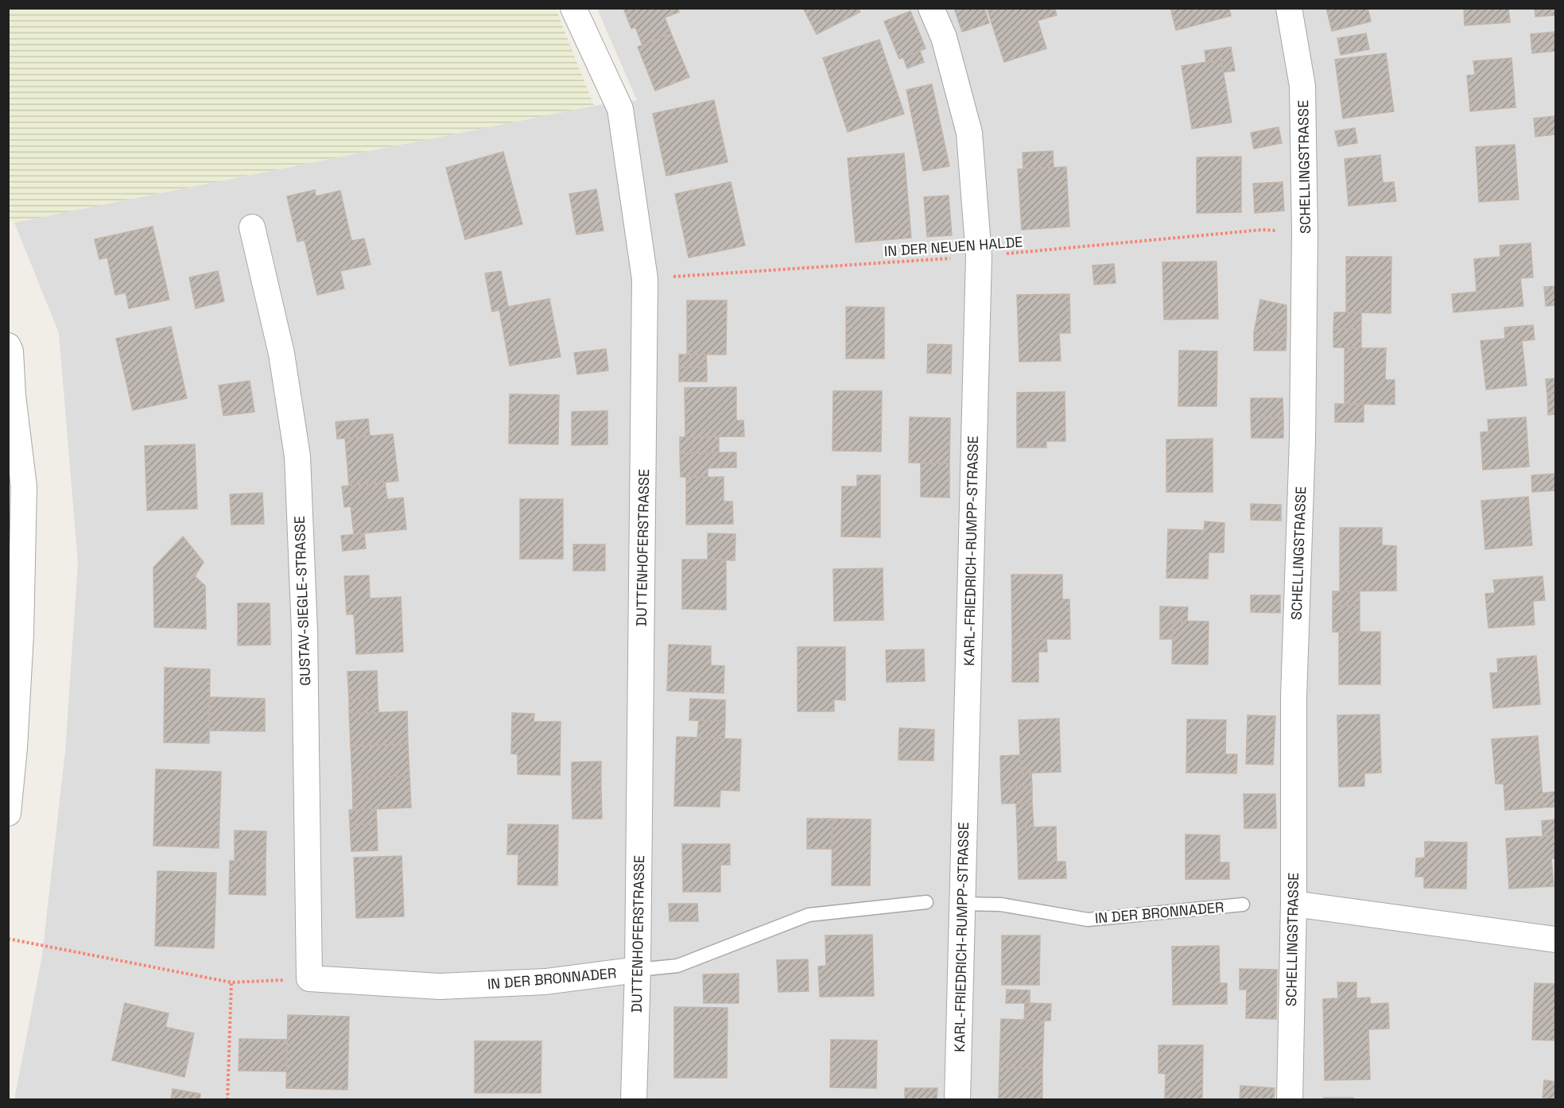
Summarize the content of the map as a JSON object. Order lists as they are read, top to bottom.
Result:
{
  "streets": {
    "street": [
      "SCHELLINGSTRASSE",
      "DUTTENHOFERSTRASSE",
      "KARL-FRIEDRICH-RUMPP-STRASSE",
      "GUSTAV-SIEGLE-STRASSE",
      "IN DER BRONNADER"
    ],
    "path": ["IN DER NEUEN HALDE"]
  },
  "crossings": [
    ["IN DER NEUEN HALDE", "DUTTENHOFERSTRASSE"],
    ["IN DER NEUEN HALDE", "KARL-FRIEDRICH-RUMPP-STRASSE"],
    ["DUTTENHOFERSTRASSE", "IN DER BRONNADER"],
    ["KARL-FRIEDRICH-RUMPP-STRASSE", "IN DER BRONNADER"],
    ["GUSTAV-SIEGLE-STRASSE", "IN DER BRONNADER"]
  ]
}
